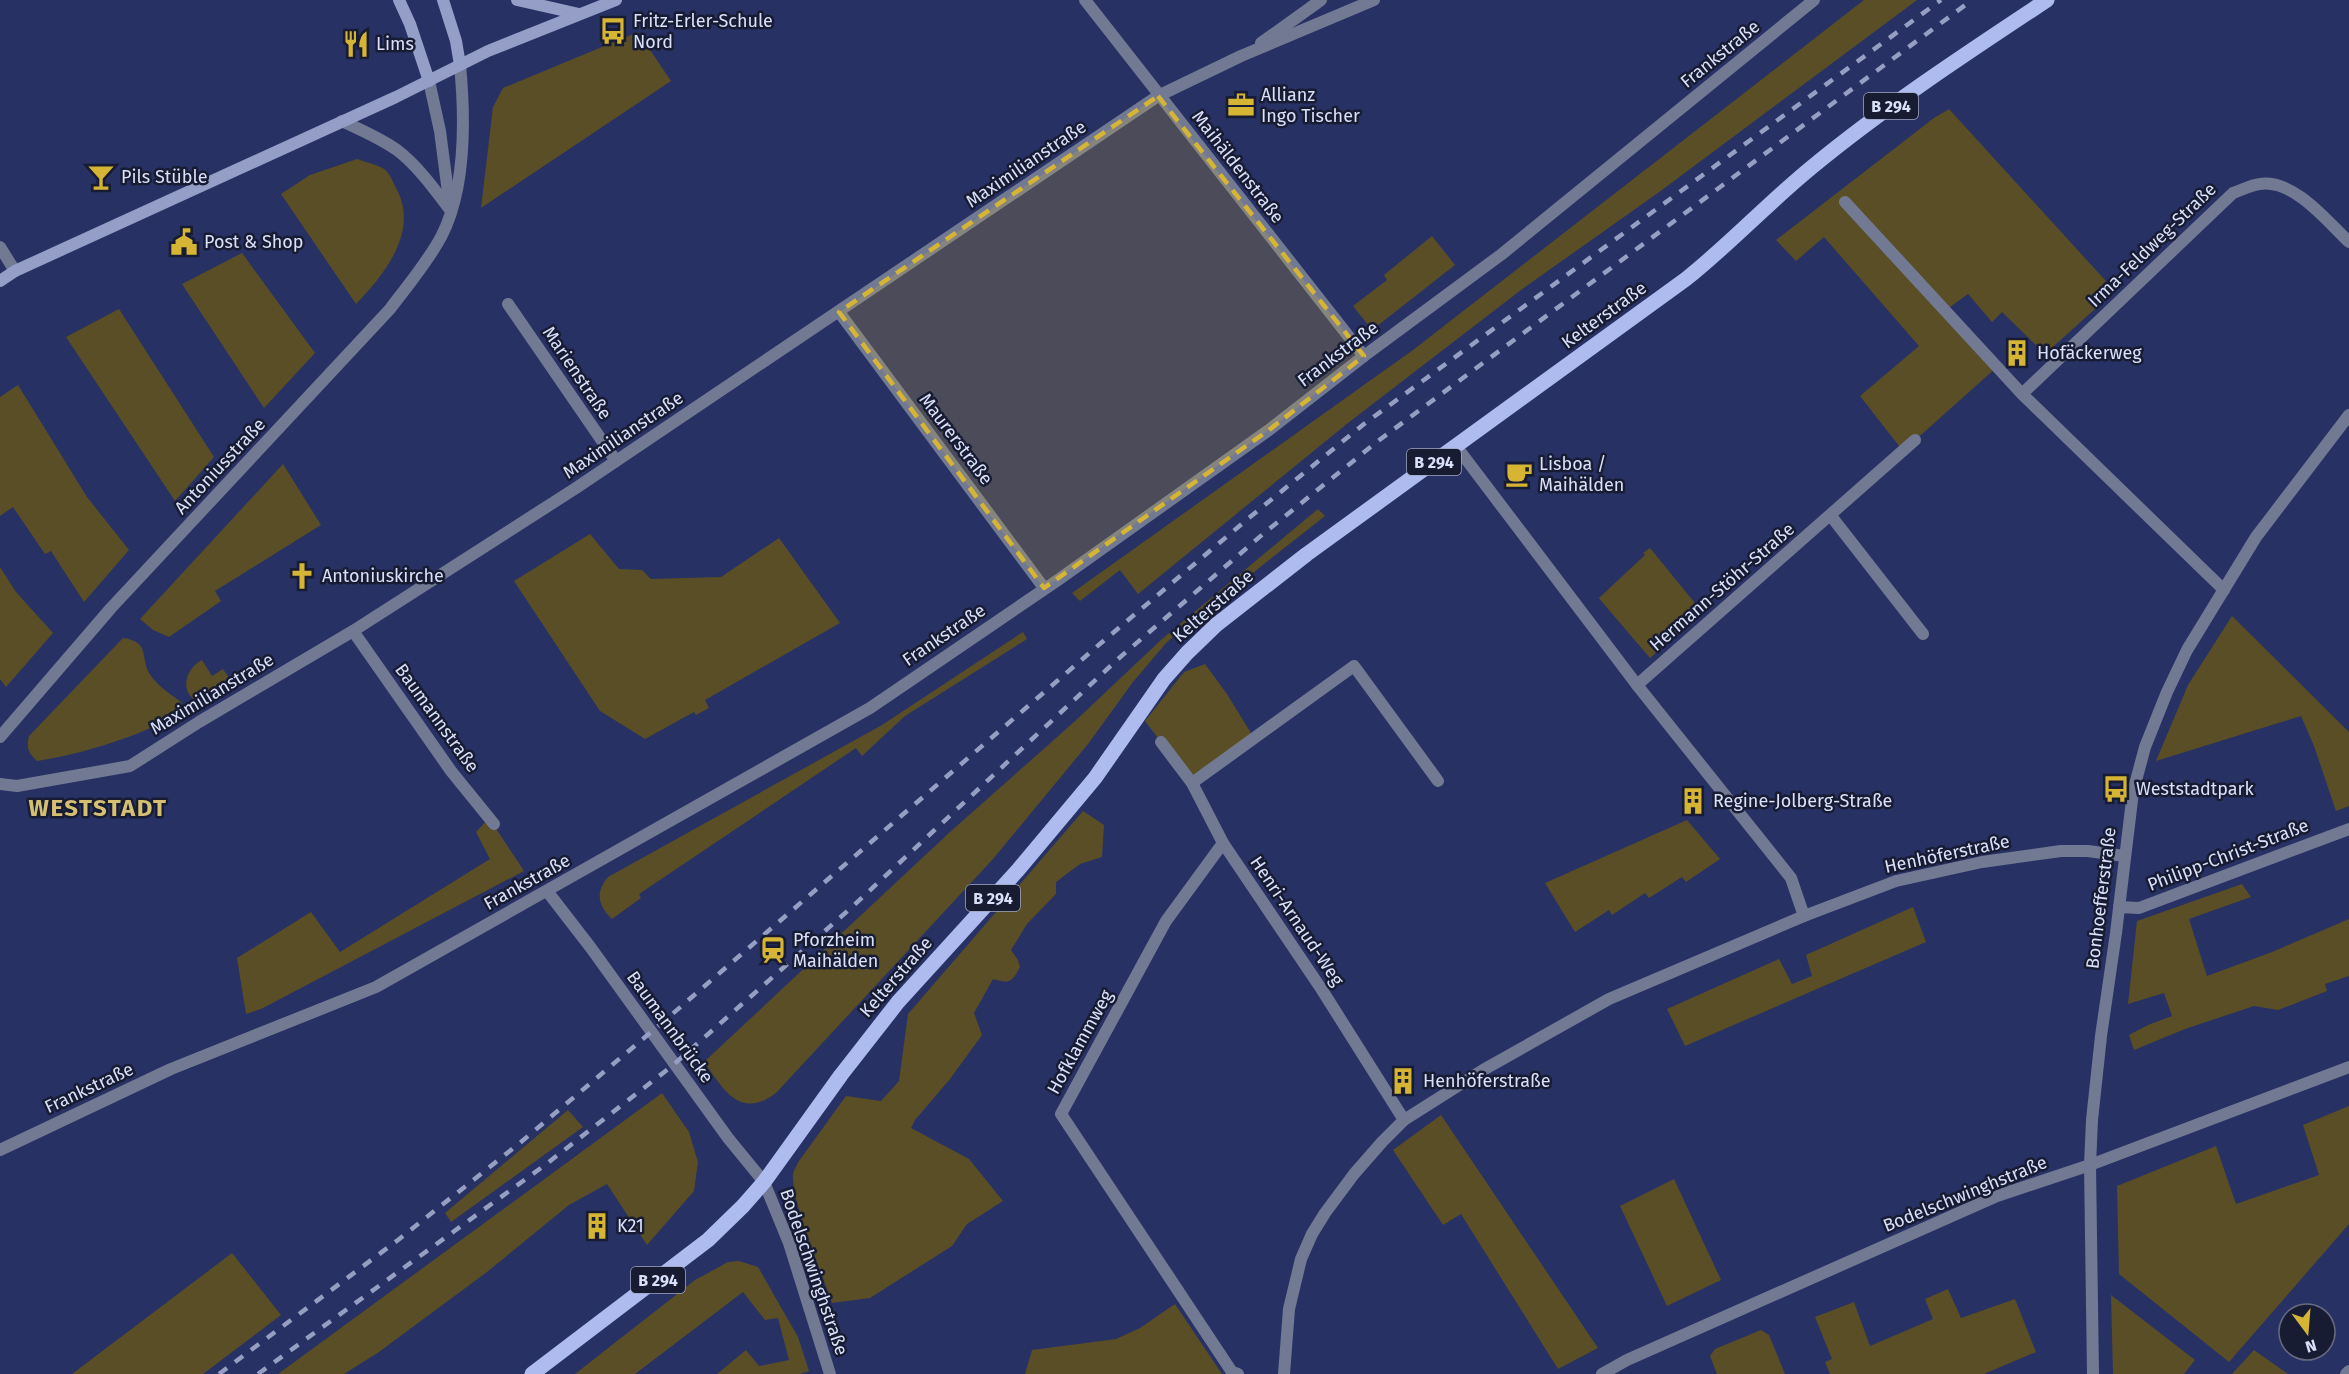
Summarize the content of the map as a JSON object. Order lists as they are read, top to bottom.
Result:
{
  "streets": {
    "main road": ["B 294", "Kelterstraße"],
    "street": [
      "Frankstraße",
      "Maximilianstraße",
      "Maihäldenstraße",
      "Irma-Feldweg-Straße",
      "Marienstraße",
      "Maurerstraße",
      "Antoniusstraße",
      "Hermann-Stöhr-Straße",
      "Baumannstraße",
      "Henhöferstraße",
      "Philipp-Christ-Straße",
      "Bonhoefferstraße",
      "Henri-Arnaud-Weg",
      "Baumannbrücke",
      "Hofklammweg",
      "Bodelschwinghstraße"
    ]
  },
  "crossings": [
    ["Frankstraße", "Maihäldenstraße"],
    ["Frankstraße", "Maurerstraße"],
    ["Frankstraße", "Baumannbrücke"],
    ["Maximilianstraße", "Maihäldenstraße"],
    ["Maximilianstraße", "Marienstraße"],
    ["Maximilianstraße", "Maurerstraße"],
    ["Maximilianstraße", "Baumannstraße"],
    ["Kelterstraße", "Baumannbrücke"],
    ["Kelterstraße", "Bodelschwinghstraße"],
    ["Henhöferstraße", "Bonhoefferstraße"],
    ["Henhöferstraße", "Henri-Arnaud-Weg"],
    ["Philipp-Christ-Straße", "Bonhoefferstraße"],
    ["Bonhoefferstraße", "Bodelschwinghstraße"],
    ["Henri-Arnaud-Weg", "Hofklammweg"],
    ["Baumannbrücke", "Bodelschwinghstraße"]
  ],
  "districts": ["WESTSTADT"],
  "places": {
    "bus stop": ["Fritz-Erler-Schule Nord", "Weststadtpark"],
    "restaurant": ["Lims"],
    "office": ["Allianz Ingo Tischer"],
    "bar": ["Pils Stüble"],
    "public building": ["Post & Shop"],
    "building": [
      "Hofäckerweg",
      "Regine-Jolberg-Straße",
      "Henhöferstraße",
      "K21"
    ],
    "cafe": ["Lisboa / Maihälden"],
    "church": ["Antoniuskirche"],
    "station": ["Pforzheim Maihälden"]
  },
  "north": "bottom"
}
